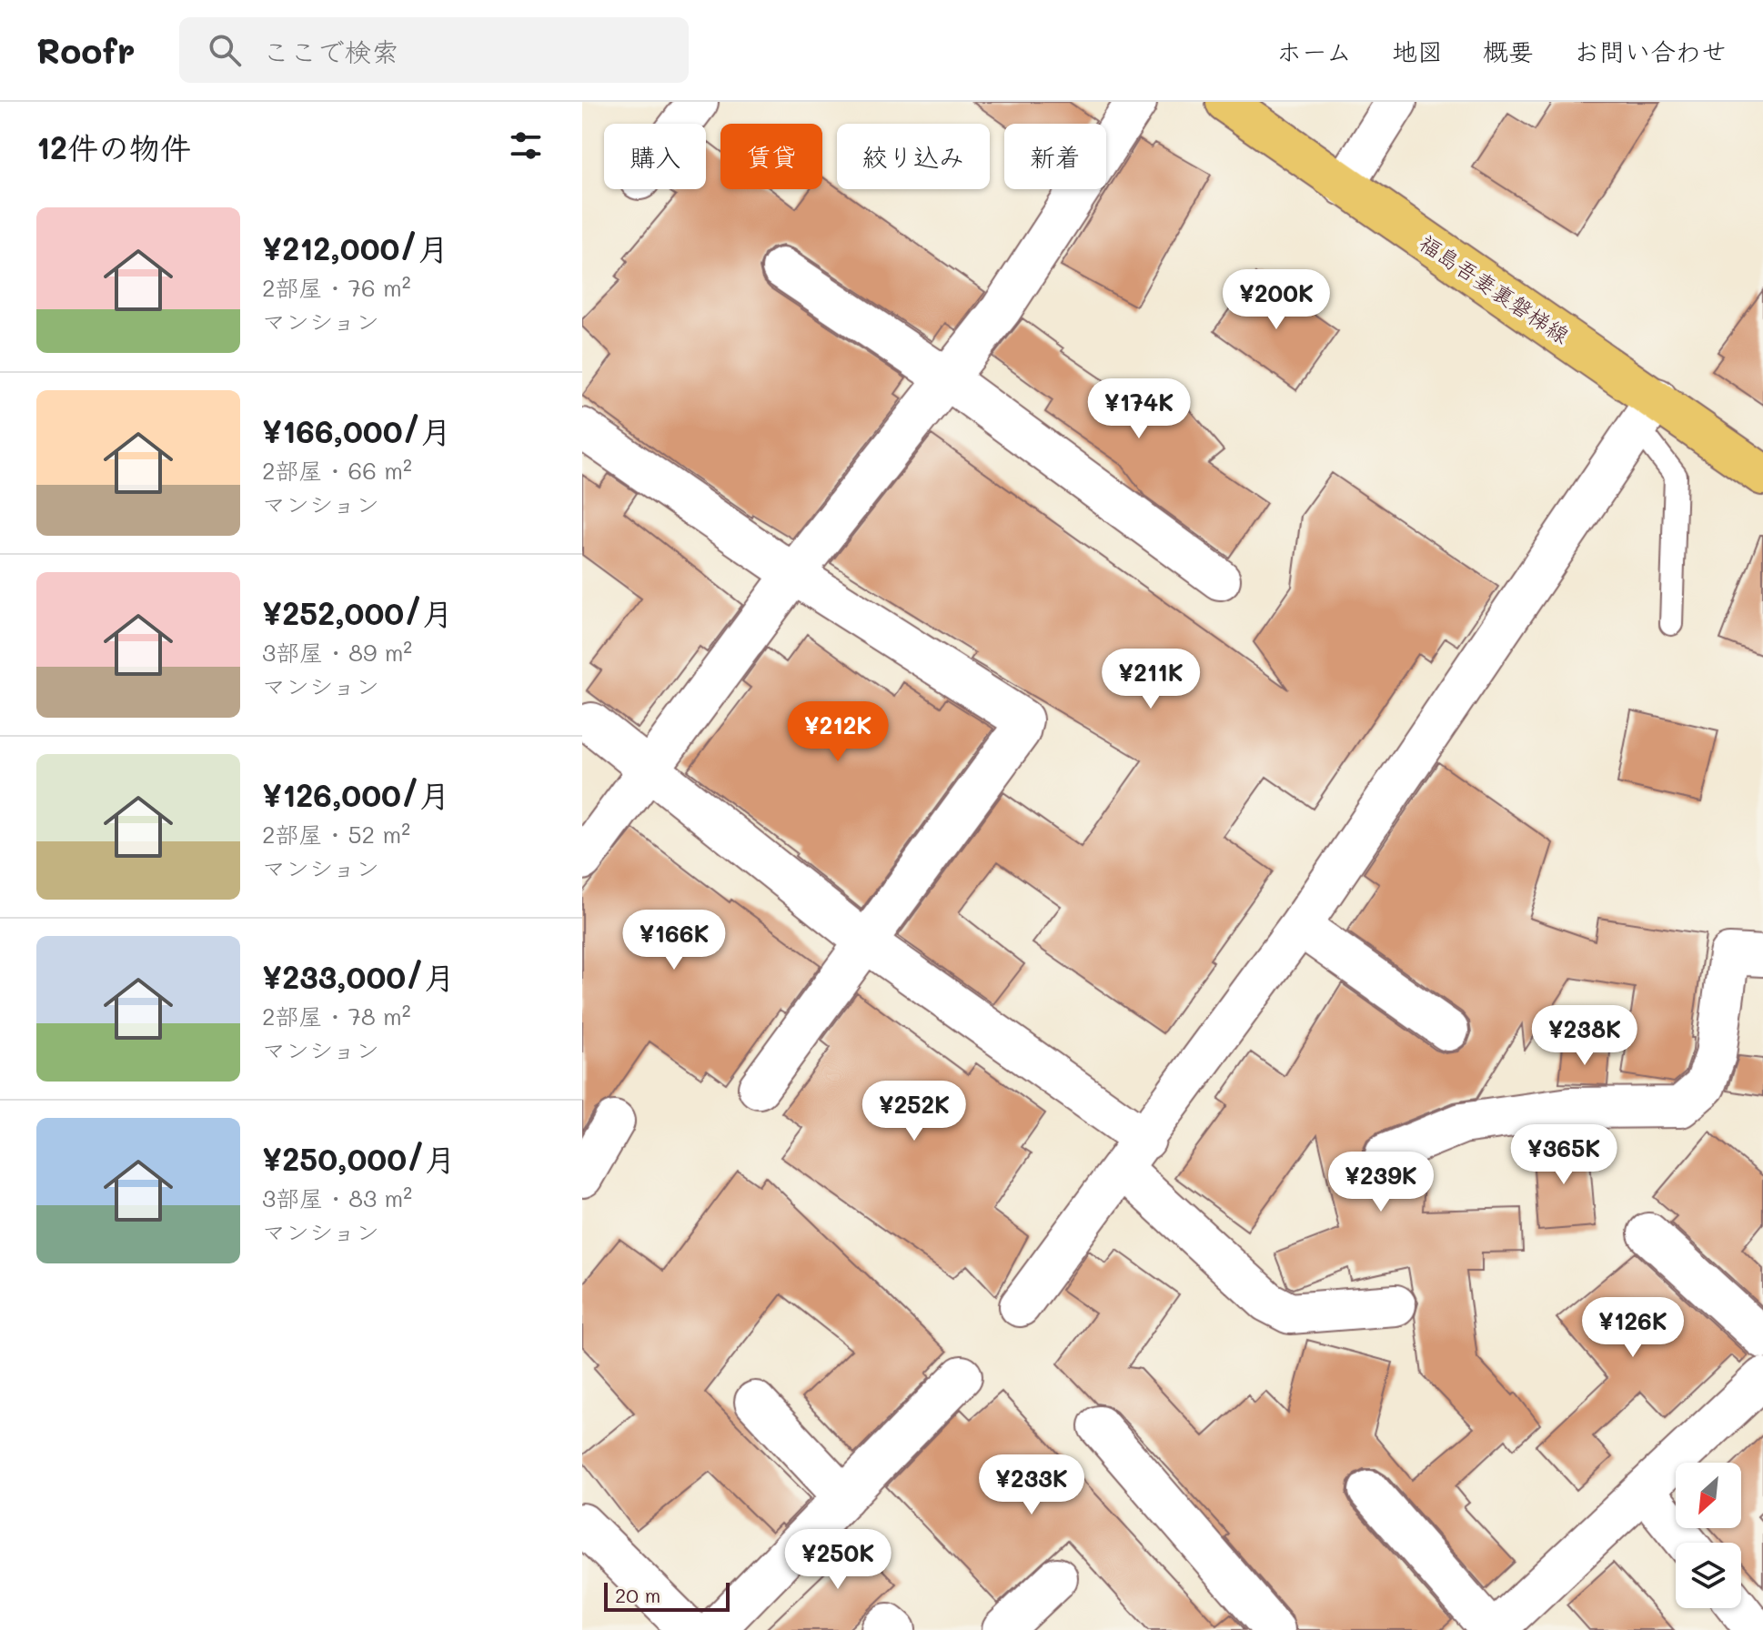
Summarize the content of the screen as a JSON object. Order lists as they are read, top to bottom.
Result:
{
  "streets": {
    "main road": ["福島吾妻裏磐梯線"]
  },
  "scale_bar": "20 m",
  "north": "bottom left",
  "page": {
    "header": "Roofr",
    "search": "ここで検索",
    "nav": [
      "ホーム",
      "地図",
      "概要",
      "お問い合わせ"
    ],
    "heading": "12件の物件",
    "chip": [
      "購入",
      "賃貸",
      "絞り込み",
      "新着"
    ],
    "list": [
      {
        "name": "¥212,000/月",
        "note": "2部屋 · 76 m² · マンション"
      },
      {
        "name": "¥166,000/月",
        "note": "2部屋 · 66 m² · マンション"
      },
      {
        "name": "¥252,000/月",
        "note": "3部屋 · 89 m² · マンション"
      },
      {
        "name": "¥126,000/月",
        "note": "2部屋 · 52 m² · マンション"
      },
      {
        "name": "¥233,000/月",
        "note": "2部屋 · 78 m² · マンション"
      },
      {
        "name": "¥250,000/月",
        "note": "3部屋 · 83 m² · マンション"
      }
    ],
    "price": [
      "¥200K",
      "¥174K",
      "¥211K",
      "¥212K",
      "¥166K",
      "¥238K",
      "¥252K",
      "¥365K",
      "¥239K",
      "¥126K",
      "¥233K",
      "¥250K"
    ],
    "scale": "20 m"
  }
}
